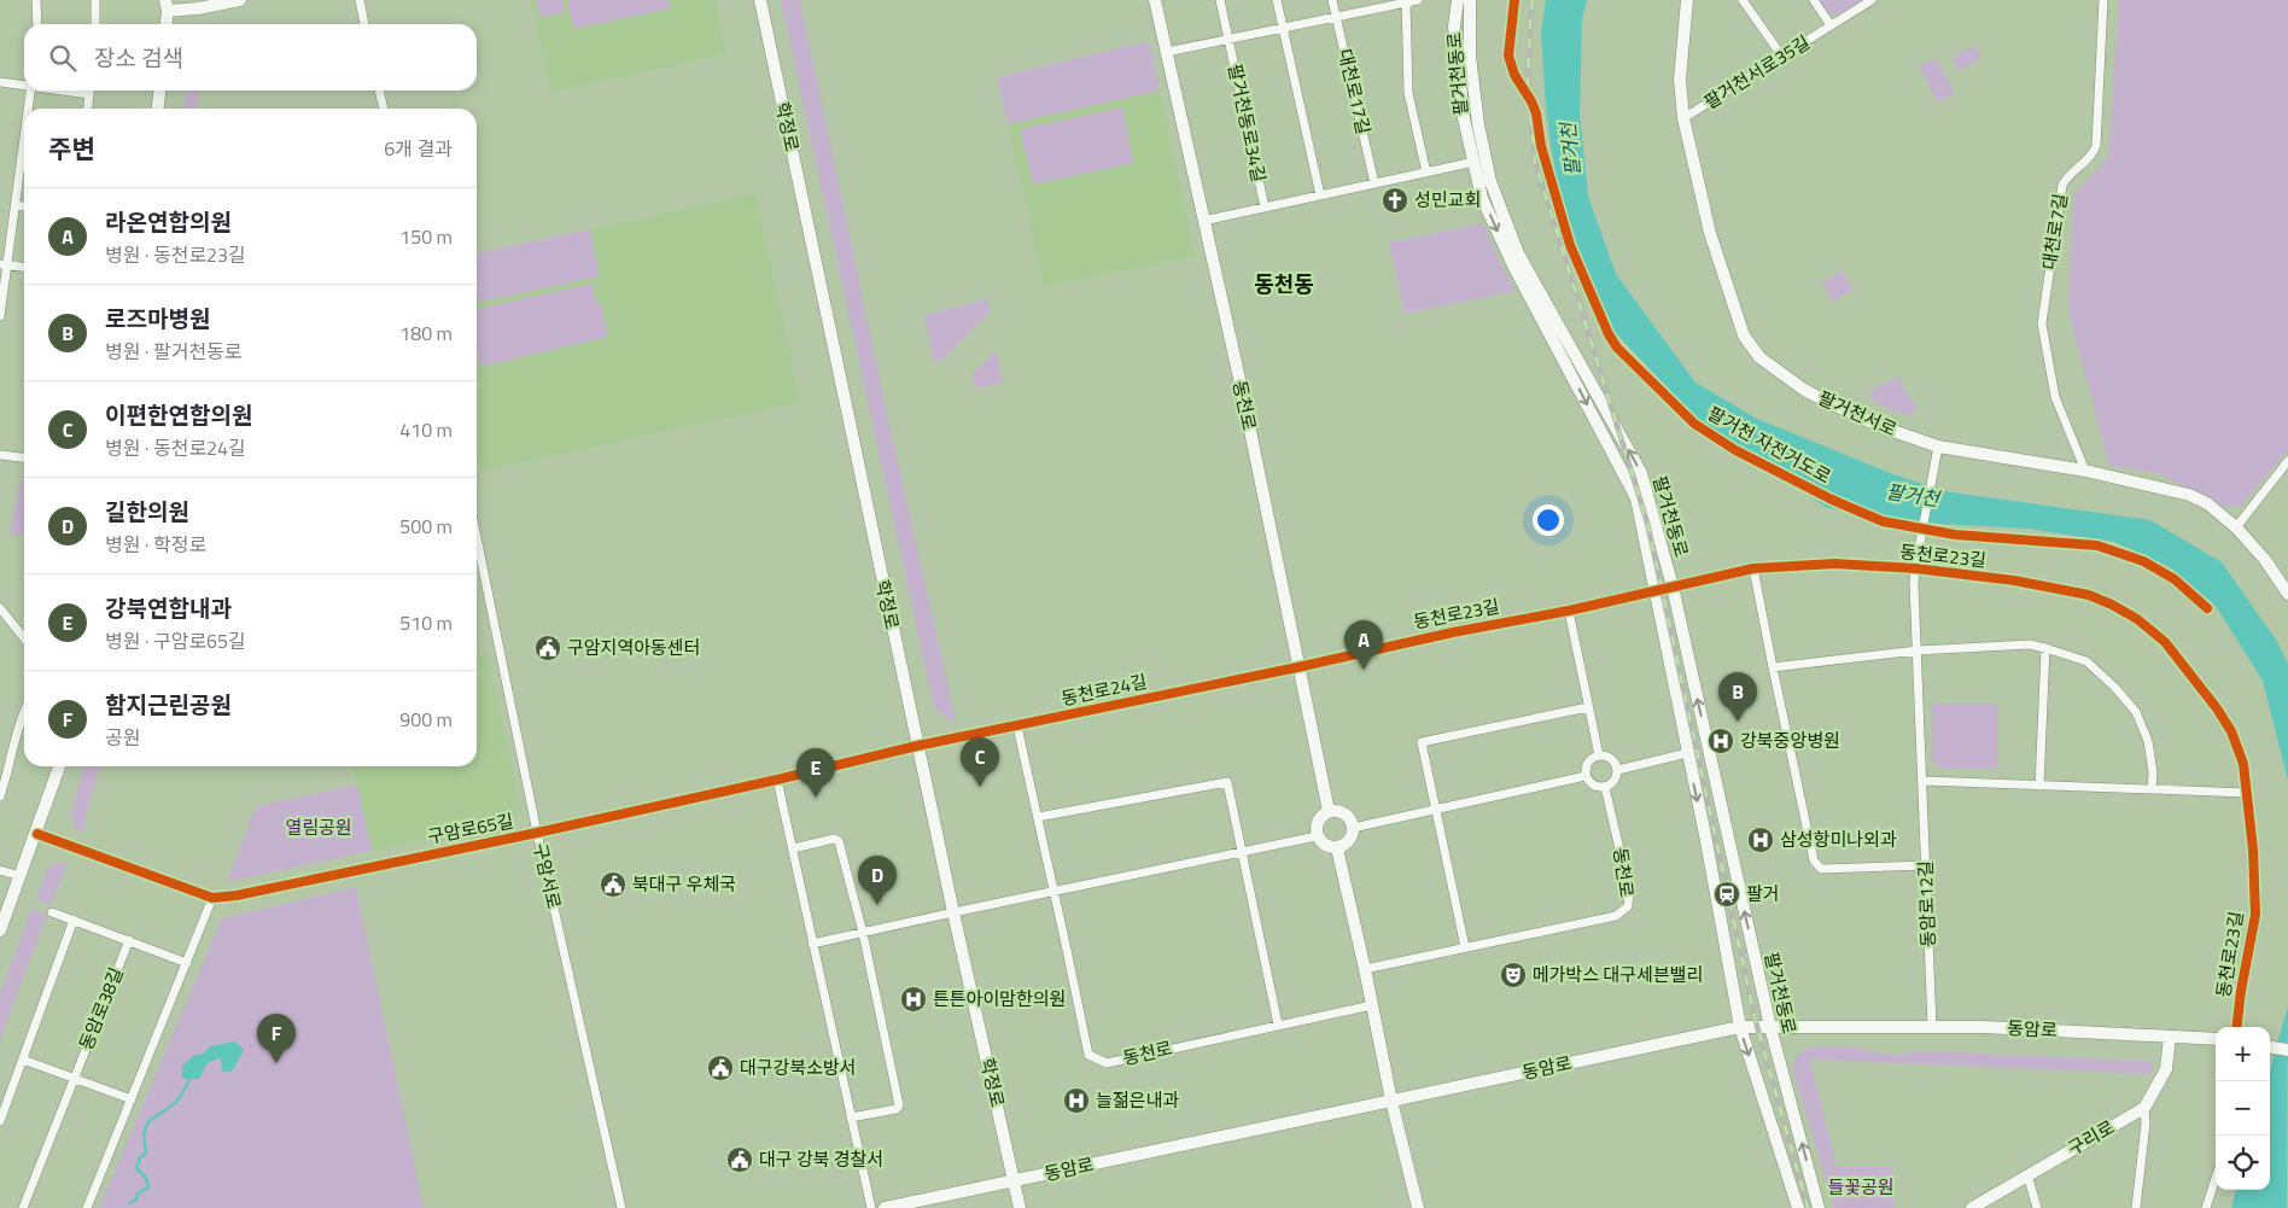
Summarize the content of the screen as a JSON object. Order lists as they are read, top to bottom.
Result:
{
  "streets": {
    "main road": [
      "팔거천동로",
      "학정로",
      "동천로",
      "팔거천서로",
      "동암로",
      "구리로"
    ],
    "street": [
      "팔거천서로35길",
      "대천로17길",
      "팔거천동로34길",
      "대천로7길",
      "동천로23길",
      "동천로24길",
      "구암로65길",
      "구암서로",
      "동암로12길",
      "동암로38길"
    ],
    "cycle path": ["팔거천 자전거도로"]
  },
  "crossings": [
    ["팔거천서로35길", "팔거천서로"],
    ["팔거천동로", "동천로23길"],
    ["팔거천동로", "동암로"],
    ["대천로17길", "팔거천동로34길"],
    ["팔거천동로34길", "동천로"],
    ["학정로", "동천로24길"],
    ["학정로", "구암로65길"],
    ["학정로", "동암로"],
    ["대천로7길", "팔거천서로"],
    ["동천로", "동천로23길"],
    ["동천로", "동천로24길"],
    ["팔거천서로", "동암로12길"],
    ["동천로23길", "동천로24길"],
    ["동천로23길", "동암로12길"],
    ["동천로24길", "구암로65길"],
    ["구암로65길", "구암서로"],
    ["동암로12길", "동암로"]
  ],
  "districts": ["동천동"],
  "water": ["팔거천"],
  "parks": ["열림공원", "들꽃공원"],
  "places": {
    "church": ["성민교회"],
    "public building": [
      "구암지역아동센터",
      "북대구 우체국",
      "대구강북소방서",
      "대구 강북 경찰서"
    ],
    "hospital": [
      "강북중앙병원",
      "삼성항미나외과",
      "튼튼아이맘한의원",
      "늘젊은내과"
    ],
    "station": ["팔거"],
    "theatre": ["메가박스 대구세븐밸리"]
  },
  "page": {
    "search": "장소 검색",
    "heading": ["주변", "6개 결과"],
    "list": [
      {
        "mark": "A",
        "name": "라온연합의원",
        "note": "병원 · 동천로23길",
        "value": "150 m"
      },
      {
        "mark": "B",
        "name": "로즈마병원",
        "note": "병원 · 팔거천동로",
        "value": "180 m"
      },
      {
        "mark": "C",
        "name": "이편한연합의원",
        "note": "병원 · 동천로24길",
        "value": "410 m"
      },
      {
        "mark": "D",
        "name": "길한의원",
        "note": "병원 · 학정로",
        "value": "500 m"
      },
      {
        "mark": "E",
        "name": "강북연합내과",
        "note": "병원 · 구암로65길",
        "value": "510 m"
      },
      {
        "mark": "F",
        "name": "함지근린공원",
        "note": "공원",
        "value": "900 m"
      }
    ],
    "pins": [
      "A",
      "B",
      "C",
      "E",
      "D",
      "F"
    ],
    "map_buttons": ["+", "−"]
  }
}
